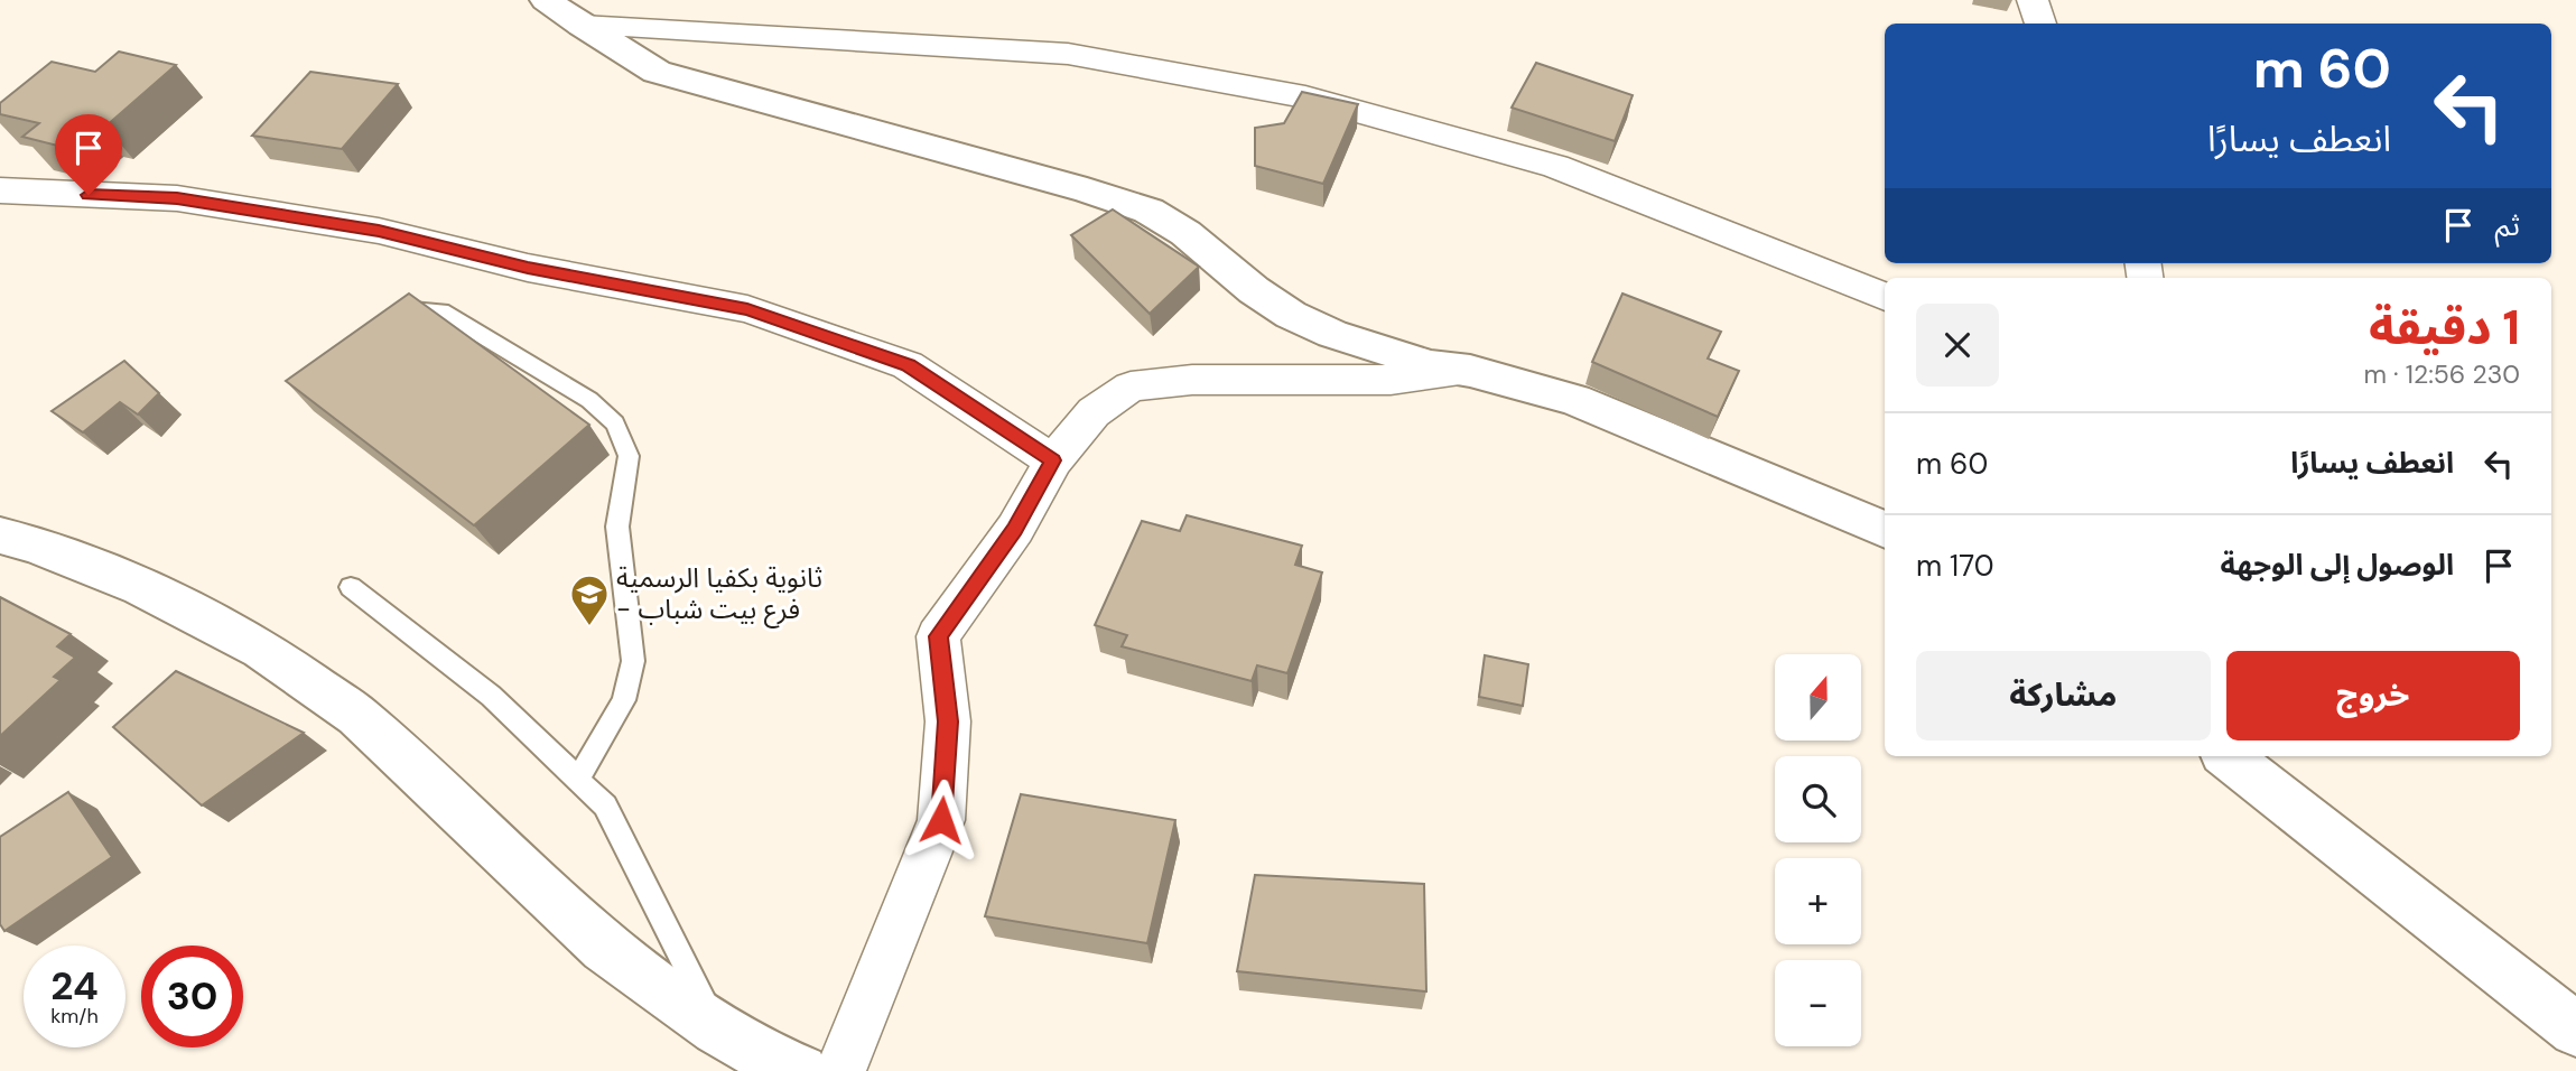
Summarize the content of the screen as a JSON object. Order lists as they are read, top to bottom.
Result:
{
  "places": {
    "school or university": ["ثانوية بكفيا الرسمية - فرع بيت شباب"]
  },
  "north": "top",
  "page": {
    "turn": ["60 m", "انعطف يسارًا"],
    "then": "ثم",
    "heading": ["1 دقيقة", "230 m · 12:56"],
    "list": [
      {
        "name": "انعطف يسارًا",
        "value": "60 m"
      },
      {
        "name": "الوصول إلى الوجهة",
        "value": "170 m"
      }
    ],
    "buttons": ["خروج", "مشاركة"],
    "map_buttons": ["+", "−"],
    "speed": "24 km/h",
    "limit": "30"
  }
}
